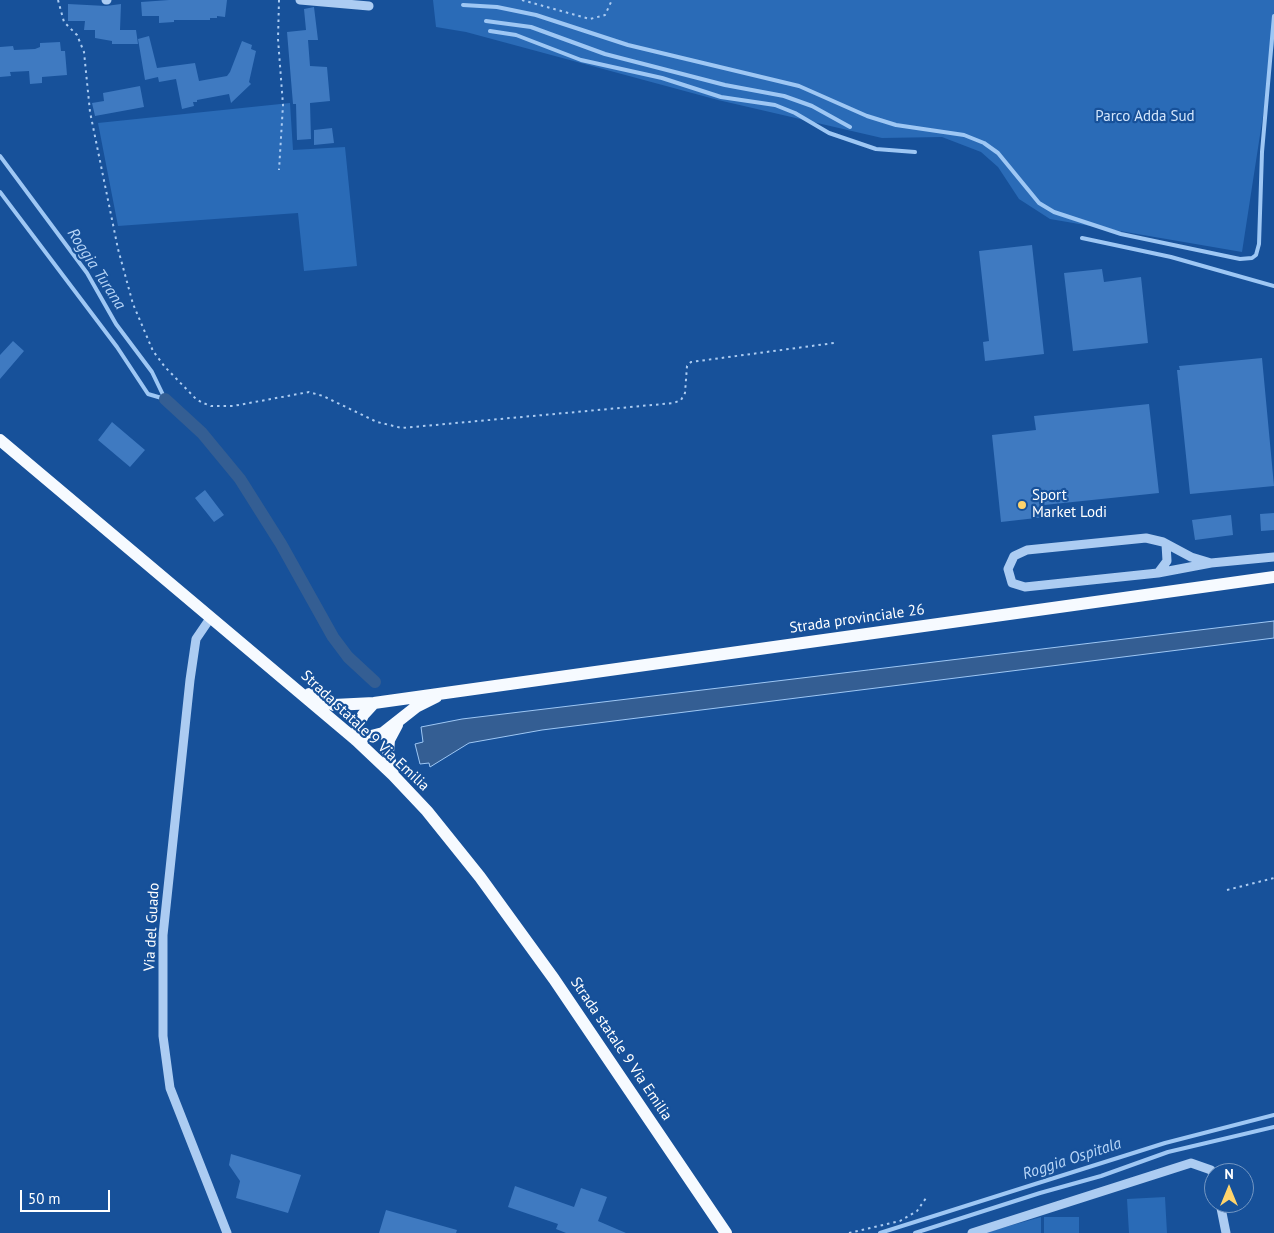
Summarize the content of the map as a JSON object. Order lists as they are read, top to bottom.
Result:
{
  "streets": {
    "main road": ["Strada provinciale 26", "Strada statale 9 Via Emilia"],
    "street": ["Via del Guado"]
  },
  "crossings": [
    ["Strada provinciale 26", "Strada statale 9 Via Emilia"],
    ["Strada statale 9 Via Emilia", "Via del Guado"]
  ],
  "water": ["Roggia Turana", "Roggia Ospitala"],
  "parks": ["Parco Adda Sud"],
  "places": ["Sport Market Lodi"],
  "scale_bar": "50 m",
  "north": "top"
}
